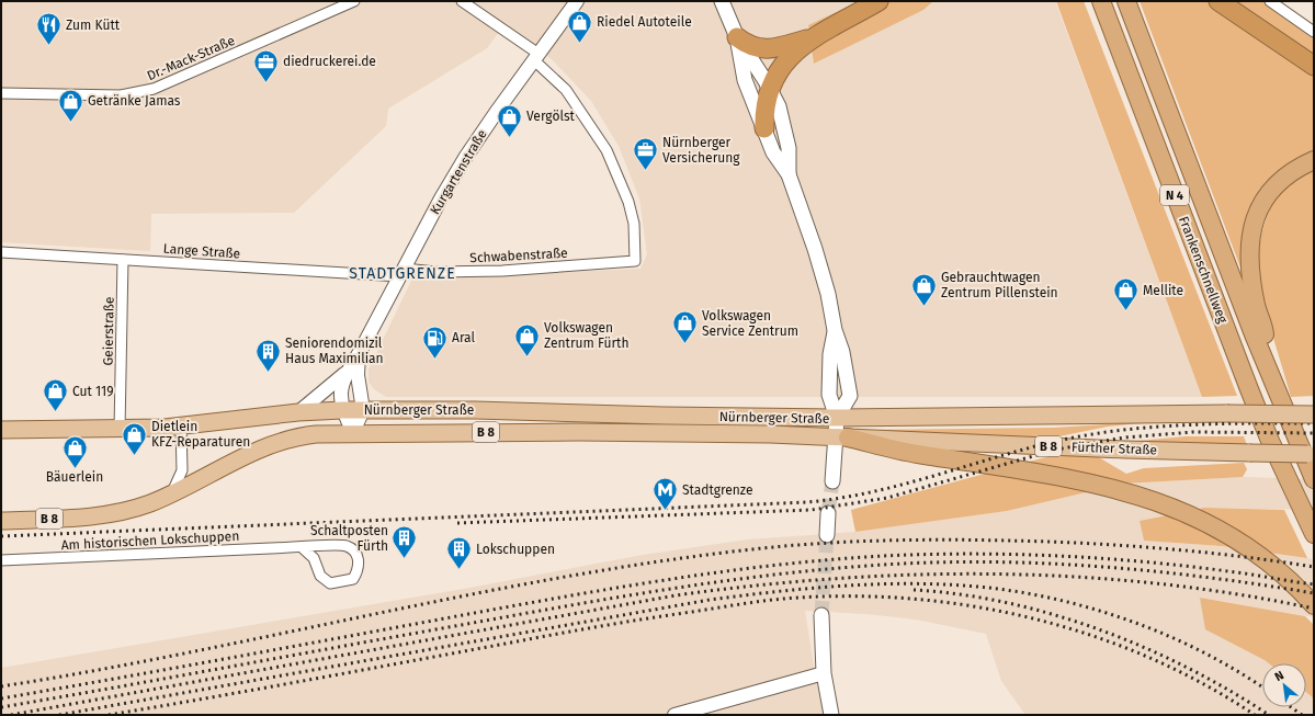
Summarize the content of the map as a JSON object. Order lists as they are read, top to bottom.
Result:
{
  "streets": {
    "highway": ["N 4", "Frankenschnellweg"],
    "main road": ["Nürnberger Straße", "B 8", "Fürther Straße"],
    "street": [
      "Dr.-Mack-Straße",
      "Kurgartenstraße",
      "Lange Straße",
      "Schwabenstraße",
      "Geierstraße",
      "Am historischen Lokschuppen"
    ]
  },
  "crossings": [
    ["Kurgartenstraße", "Lange Straße"],
    ["Kurgartenstraße", "Schwabenstraße"],
    ["Kurgartenstraße", "Nürnberger Straße"],
    ["Kurgartenstraße", "B 8"],
    ["Lange Straße", "Schwabenstraße"],
    ["Lange Straße", "Geierstraße"],
    ["Geierstraße", "Nürnberger Straße"],
    ["Nürnberger Straße", "B 8"],
    ["Nürnberger Straße", "Fürther Straße"]
  ],
  "districts": ["STADTGRENZE"],
  "places": {
    "shop": [
      "Riedel Autoteile",
      "Getränke Jamas",
      "Vergölst",
      "Gebrauchtwagen Zentrum Pillenstein",
      "Mellite",
      "Volkswagen Service Zentrum",
      "Volkswagen Zentrum Fürth",
      "Cut 119",
      "Dietlein KFZ-Reparaturen",
      "Bäuerlein"
    ],
    "restaurant": ["Zum Kütt"],
    "office": ["diedruckerei.de", "Nürnberger Versicherung"],
    "fuel station": ["Aral"],
    "building": ["Seniorendomizil Haus Maximilian", "Schaltposten Fürth", "Lokschuppen"],
    "metro station": ["Stadtgrenze"]
  },
  "north": "top left"
}
